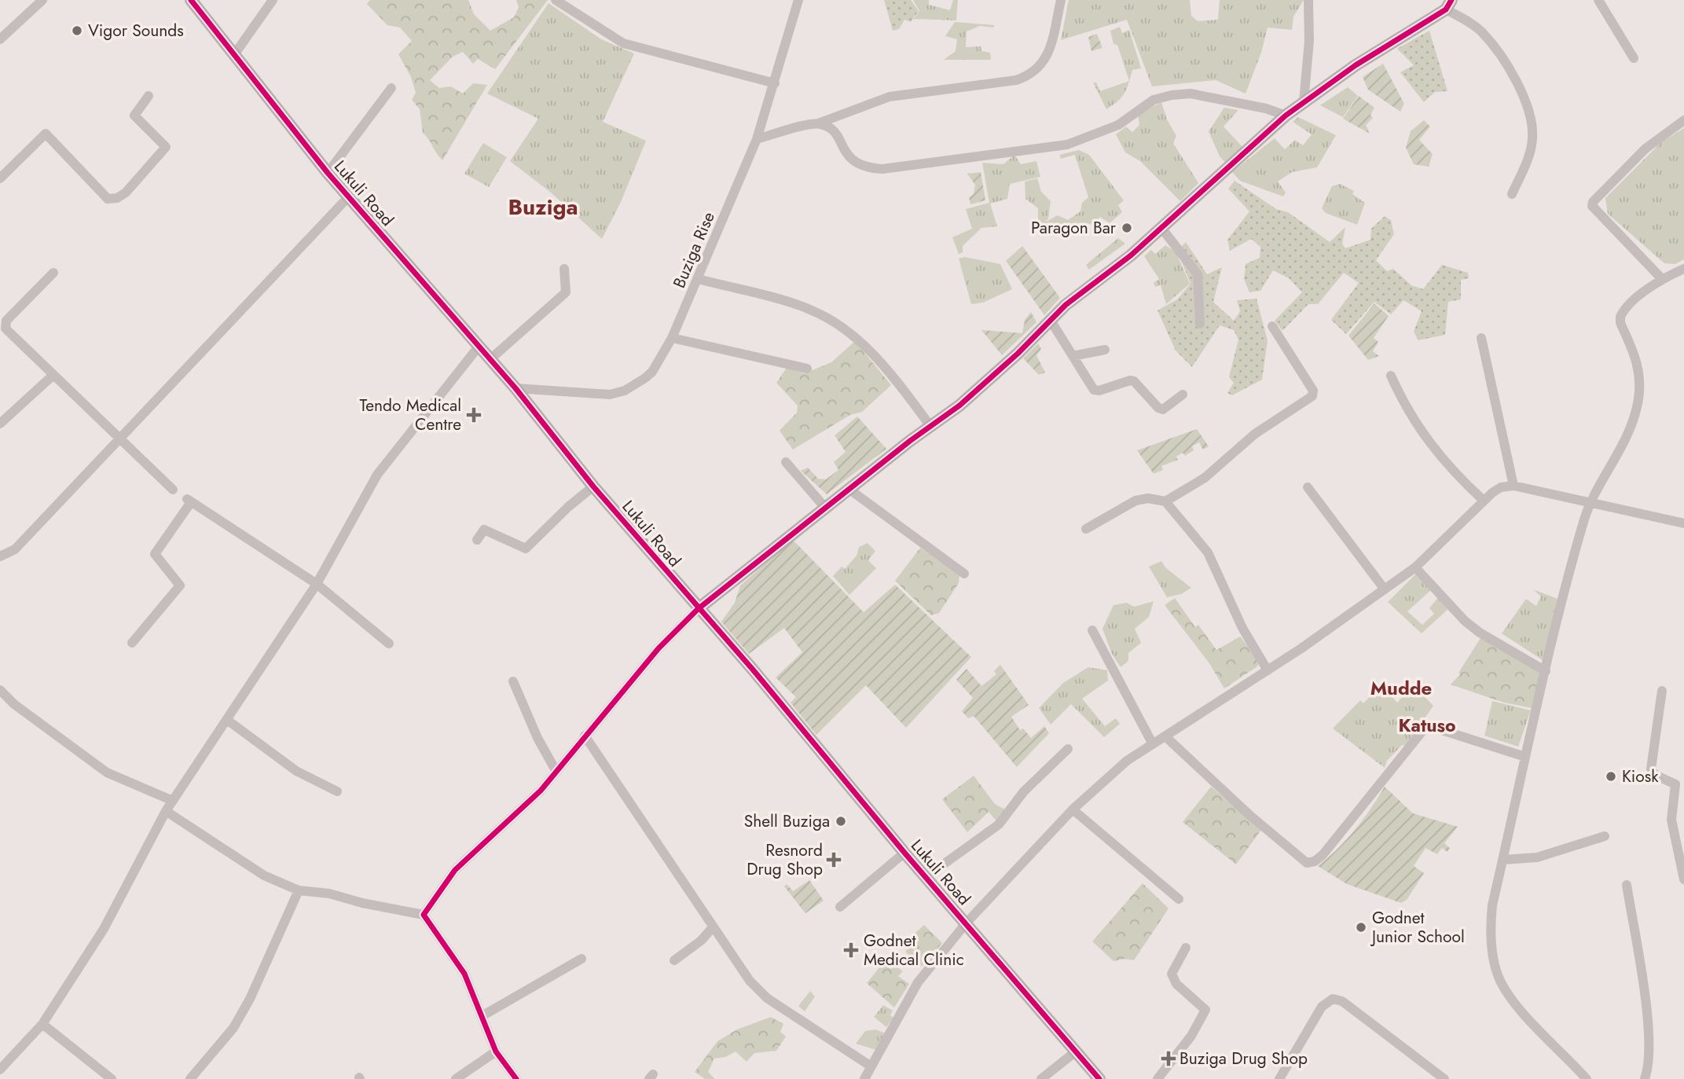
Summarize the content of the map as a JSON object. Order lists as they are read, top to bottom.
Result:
{
  "streets": {
    "street": ["Lukuli Road", "Buziga Rise"]
  },
  "crossings": [
    ["Lukuli Road", "Buziga Rise"]
  ],
  "districts": ["Buziga", "Mudde", "Katuso"],
  "places": {
    "other": [
      "Vigor Sounds",
      "Paragon Bar",
      "Kiosk",
      "Shell Buziga",
      "Godnet Junior School"
    ],
    "health": [
      "Tendo Medical Centre",
      "Resnord Drug Shop",
      "Godnet Medical Clinic",
      "Buziga Drug Shop"
    ]
  }
}
